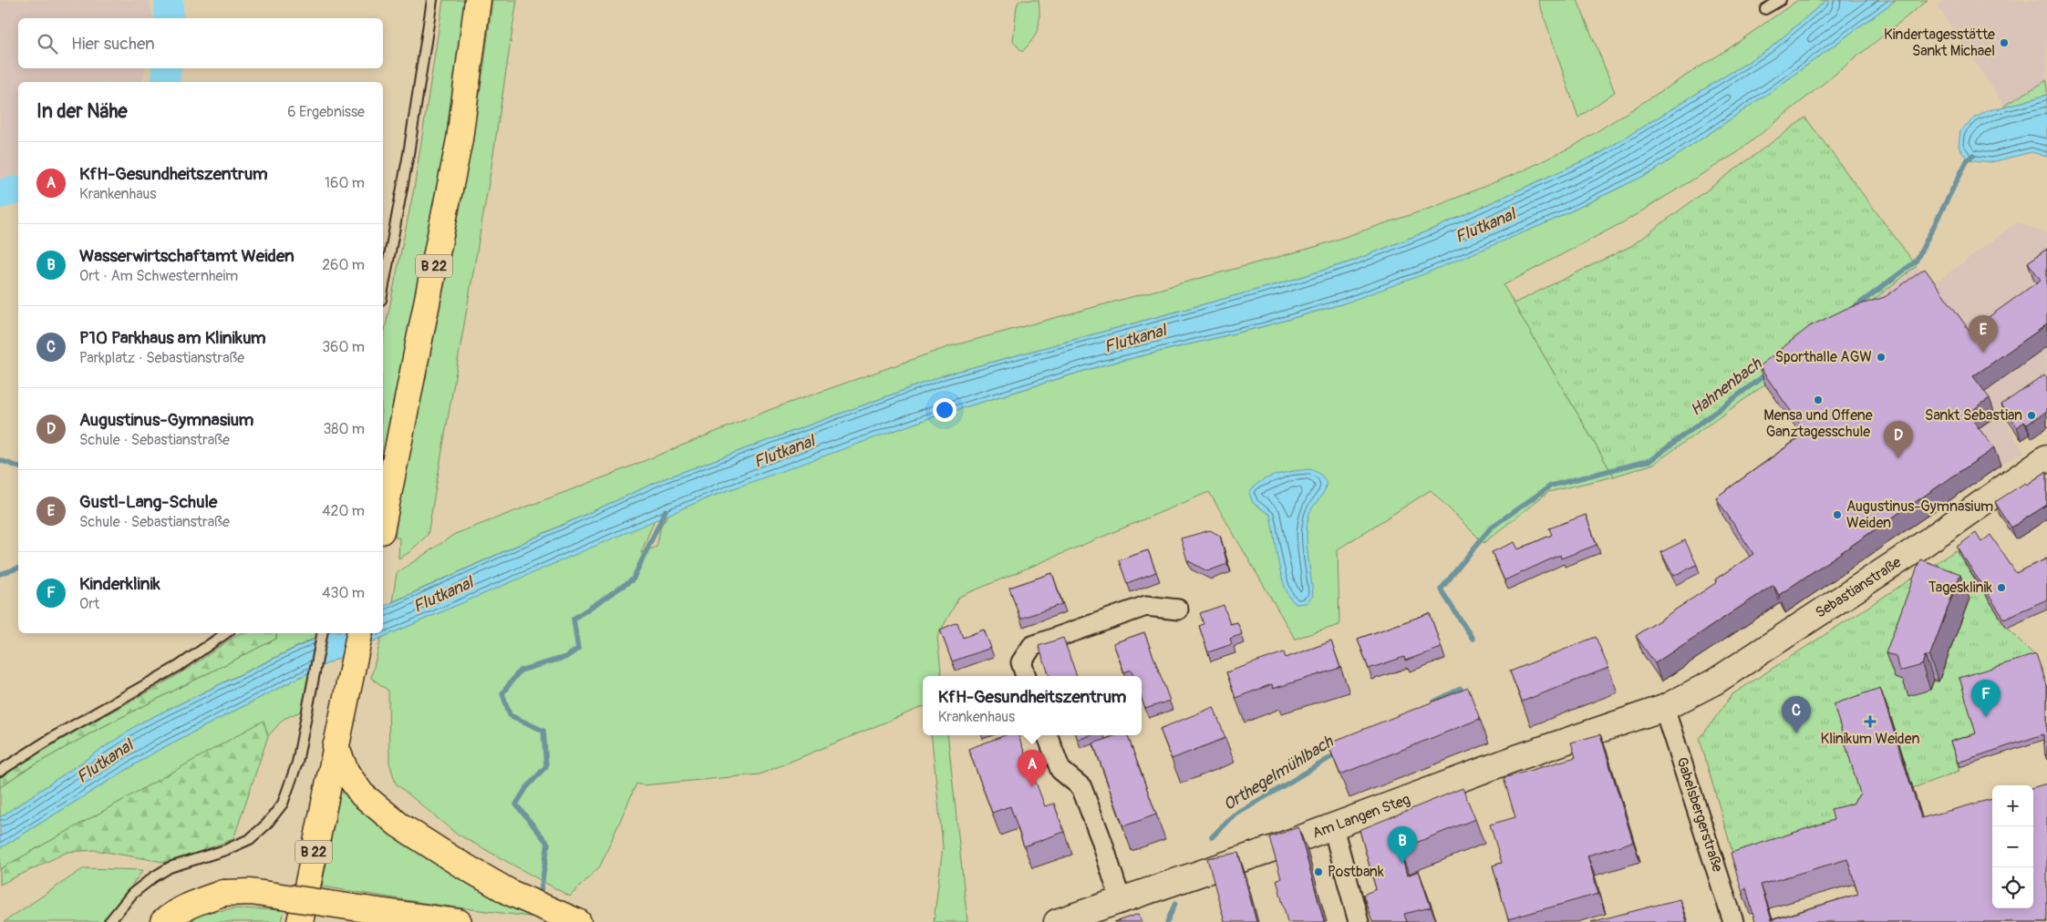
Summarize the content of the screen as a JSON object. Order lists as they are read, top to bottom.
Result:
{
  "streets": {
    "main road": ["B 22"],
    "street": ["Sebastianstraße", "Gabelsbergerstraße", "Am Langen Steg"]
  },
  "crossings": [
    ["Sebastianstraße", "Gabelsbergerstraße"],
    ["Sebastianstraße", "Am Langen Steg"],
    ["Gabelsbergerstraße", "Am Langen Steg"]
  ],
  "water": ["Flutkanal", "Hahnenbach", "Orthegelmühlbach"],
  "places": {
    "other": [
      "Kindertagesstätte Sankt Michael",
      "Sporthalle AGW",
      "Mensa und Offene Ganztagesschule",
      "Sankt Sebastian",
      "Augustinus-Gymnasium Weiden",
      "Tagesklinik",
      "Postbank"
    ],
    "health": ["Klinikum Weiden"]
  },
  "page": {
    "search": "Hier suchen",
    "heading": ["In der Nähe", "6 Ergebnisse"],
    "list": [
      {
        "mark": "A",
        "name": "KfH-Gesundheitszentrum",
        "note": "Krankenhaus",
        "value": "160 m"
      },
      {
        "mark": "B",
        "name": "Wasserwirtschaftamt Weiden",
        "note": "Ort · Am Schwesternheim",
        "value": "260 m"
      },
      {
        "mark": "C",
        "name": "P10 Parkhaus am Klinikum",
        "note": "Parkplatz · Sebastianstraße",
        "value": "360 m"
      },
      {
        "mark": "D",
        "name": "Augustinus-Gymnasium",
        "note": "Schule · Sebastianstraße",
        "value": "380 m"
      },
      {
        "mark": "E",
        "name": "Gustl-Lang-Schule",
        "note": "Schule · Sebastianstraße",
        "value": "420 m"
      },
      {
        "mark": "F",
        "name": "Kinderklinik",
        "note": "Ort",
        "value": "430 m"
      }
    ],
    "pins": [
      "E",
      "D",
      "F",
      "C",
      "A",
      "B"
    ],
    "popup": ["KfH-Gesundheitszentrum", "Krankenhaus"],
    "map_buttons": ["+", "−"]
  }
}
